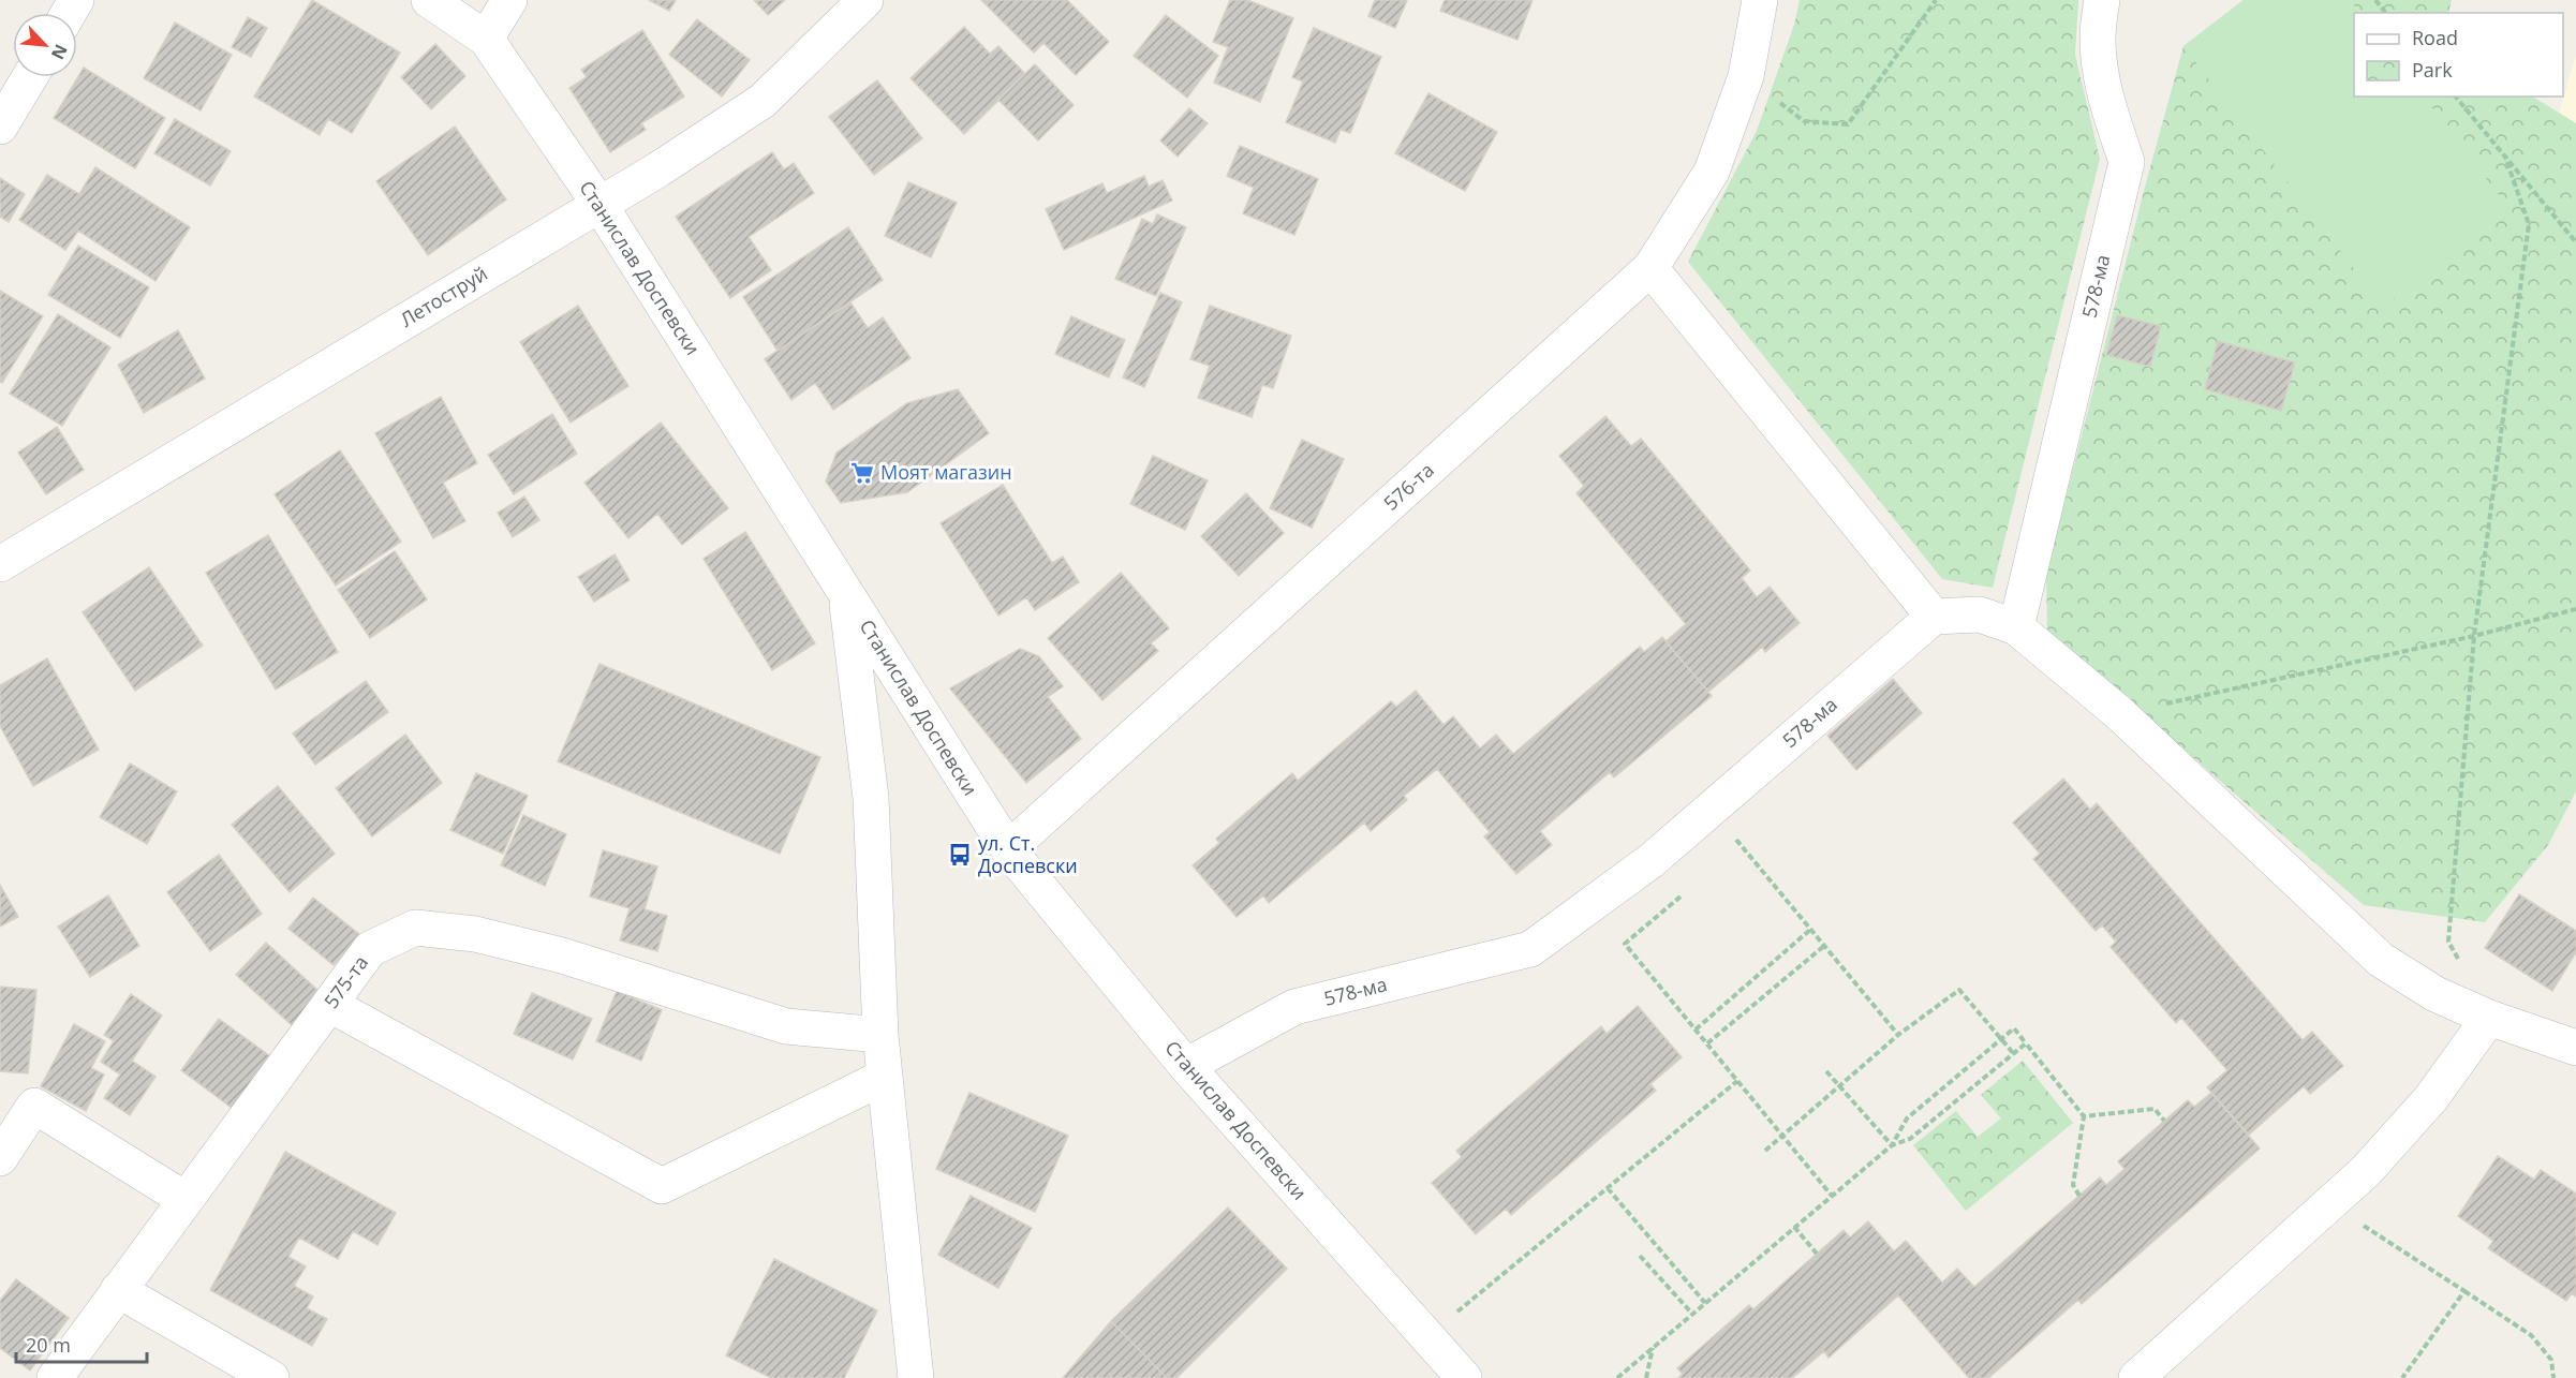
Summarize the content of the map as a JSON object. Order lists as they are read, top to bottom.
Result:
{
  "streets": {
    "street": [
      "Станислав Доспевски",
      "578-ма",
      "Летоструй",
      "576-та",
      "575-та"
    ]
  },
  "crossings": [
    ["Станислав Доспевски", "578-ма"],
    ["Станислав Доспевски", "Летоструй"],
    ["Станислав Доспевски", "576-та"]
  ],
  "places": {
    "supermarket": ["Моят магазин"],
    "bus stop": ["ул. Ст. Доспевски"]
  },
  "legend": ["Road", "Park"],
  "scale_bar": "20 m",
  "north": "bottom right"
}
